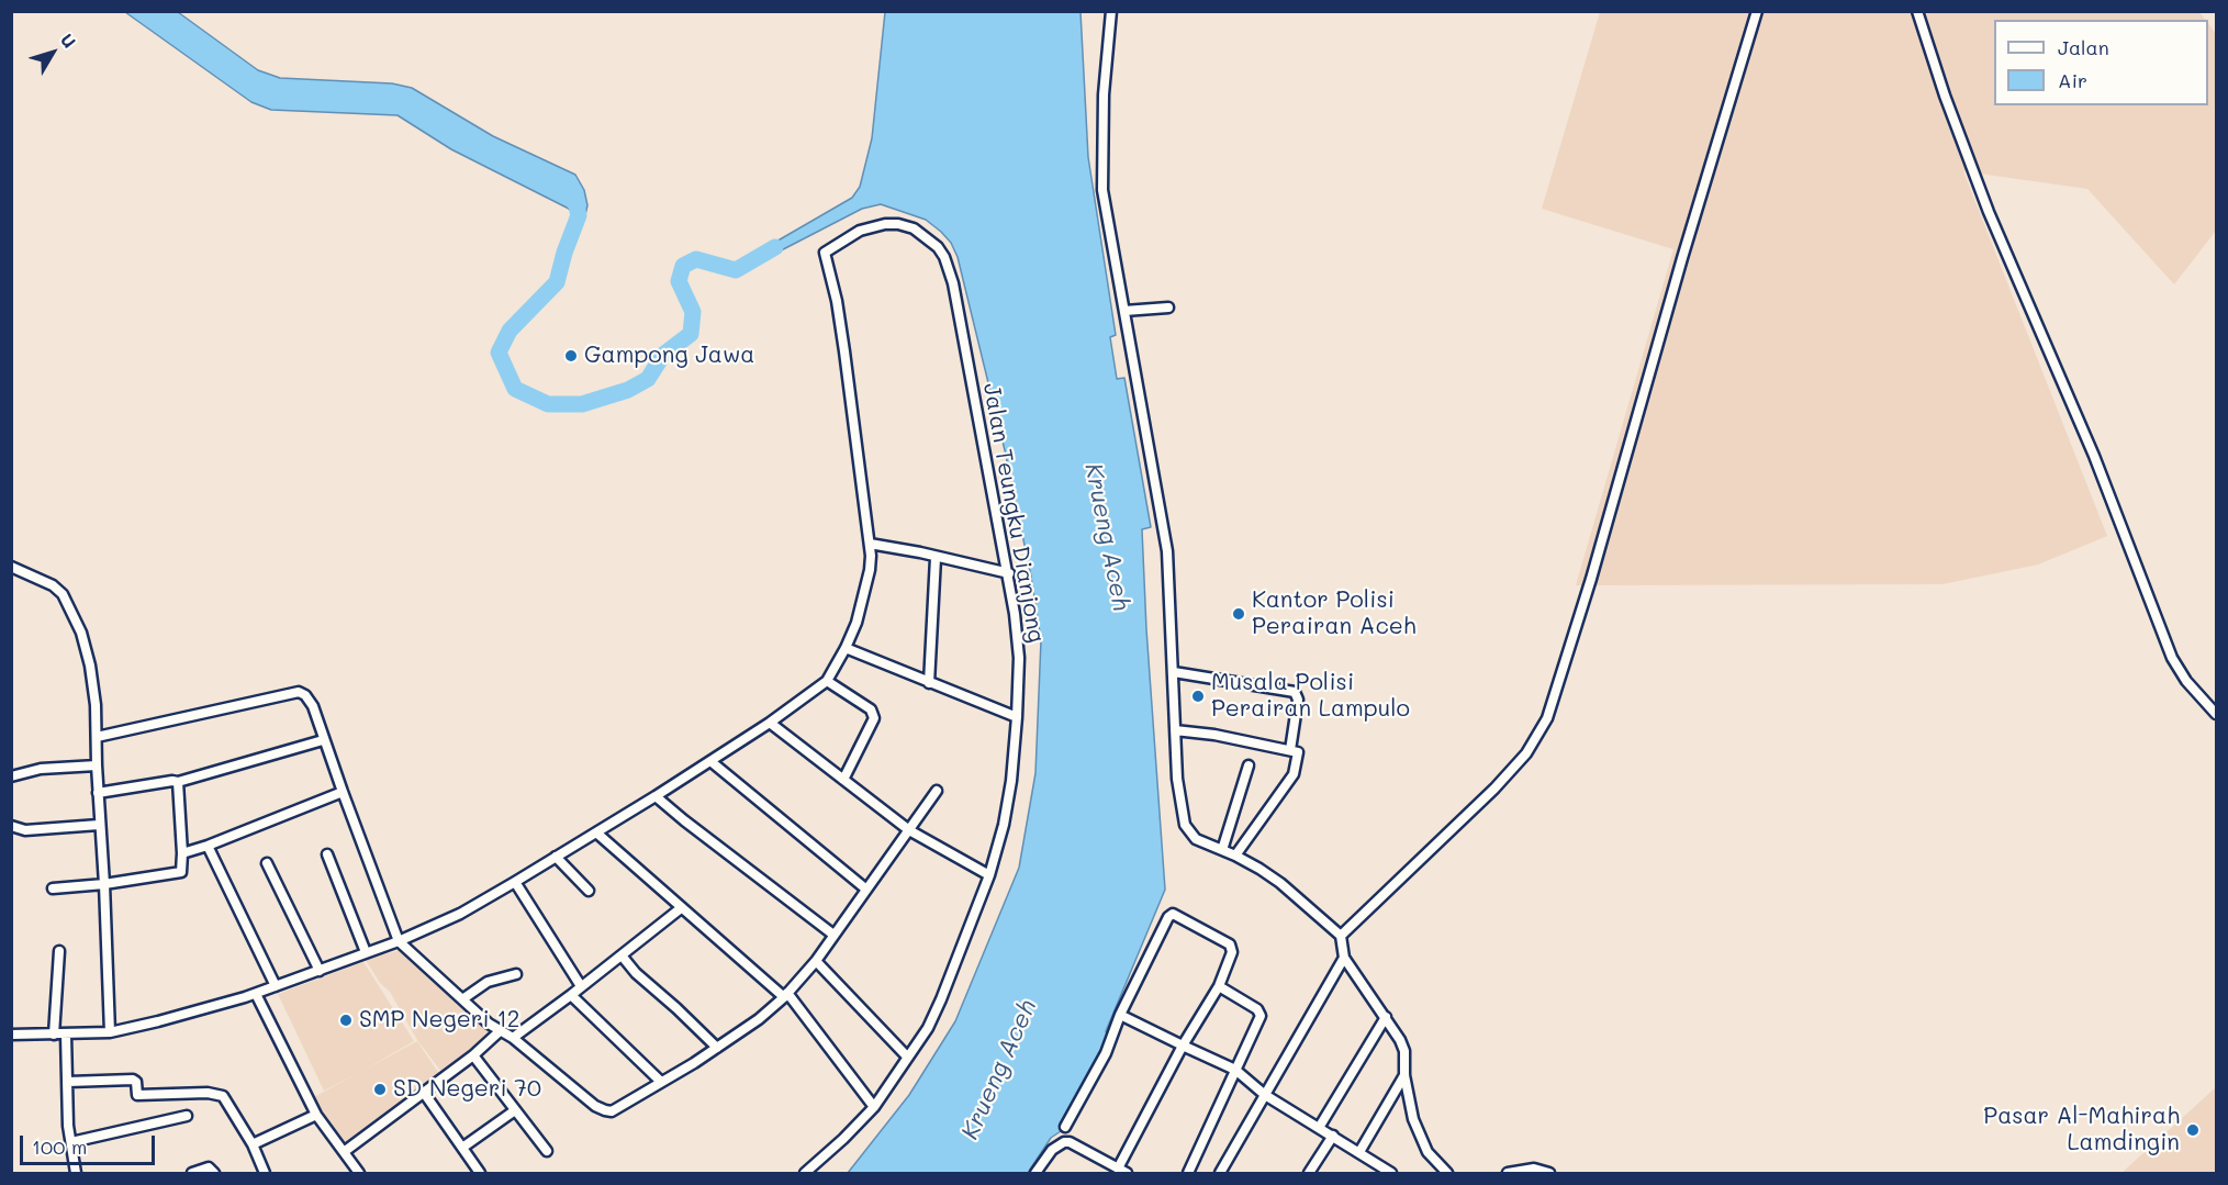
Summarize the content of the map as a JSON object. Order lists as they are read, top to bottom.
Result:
{
  "streets": {
    "street": ["Jalan Teungku Dianjong"]
  },
  "water": ["Krueng Aceh"],
  "places": [
    "Gampong Jawa",
    "Kantor Polisi Perairan Aceh",
    "Musala Polisi Perairan Lampulo",
    "SMP Negeri 12",
    "SD Negeri 70",
    "Pasar Al-Mahirah Lamdingin"
  ],
  "legend": ["Jalan", "Air"],
  "scale_bar": "100 m",
  "north": "top right"
}
